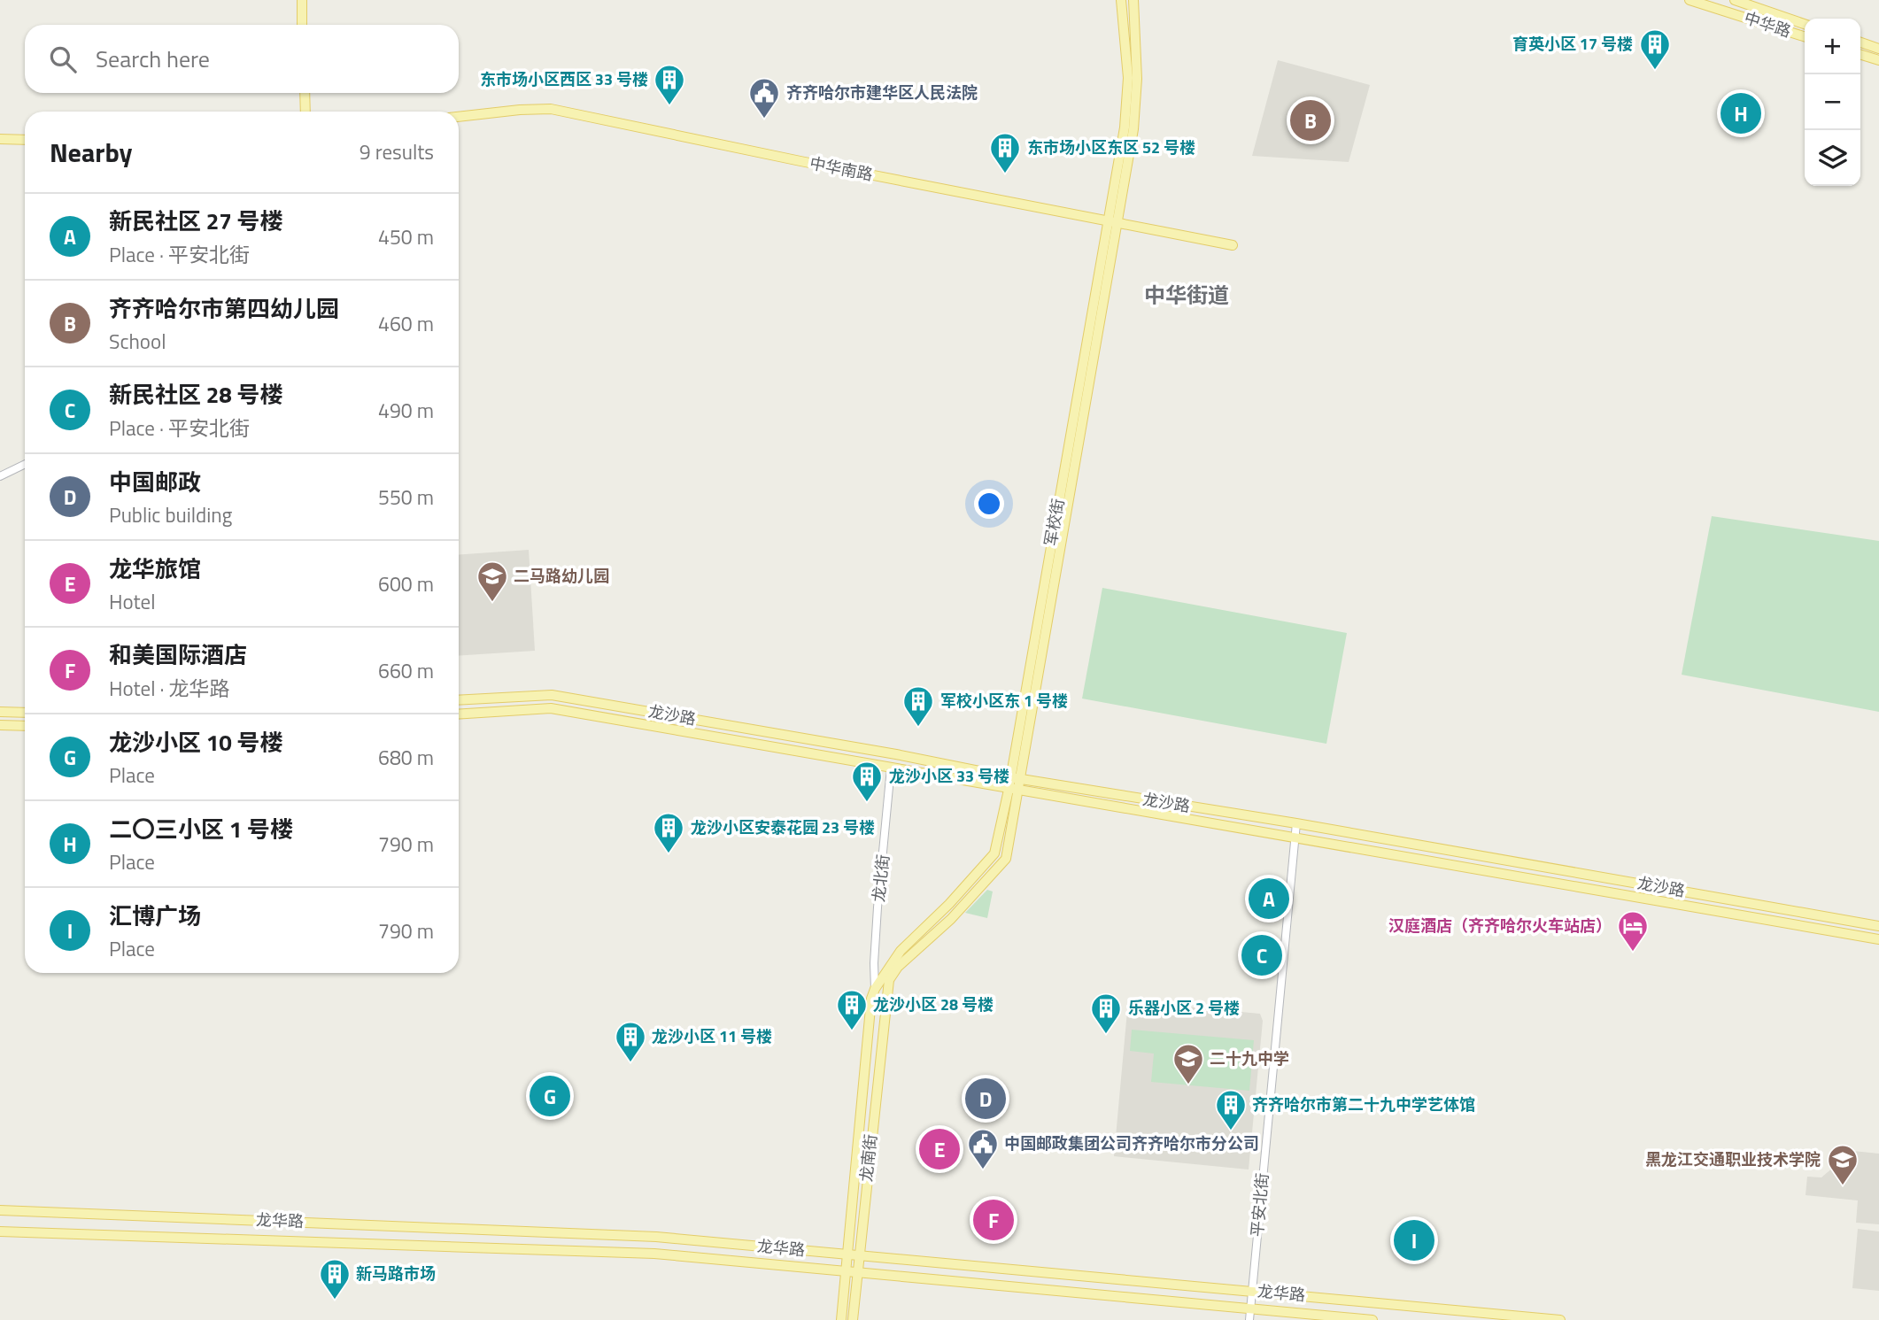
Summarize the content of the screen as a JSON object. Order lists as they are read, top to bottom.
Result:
{
  "streets": {
    "main road": [
      "中华路",
      "中华南路",
      "军校街",
      "龙沙路",
      "龙南街",
      "龙华路"
    ],
    "street": ["龙北街", "平安北街"]
  },
  "crossings": [
    ["中华南路", "军校街"],
    ["军校街", "龙沙路"],
    ["军校街", "龙北街"],
    ["军校街", "龙南街"],
    ["龙沙路", "龙北街"],
    ["龙沙路", "平安北街"],
    ["龙南街", "龙华路"],
    ["平安北街", "龙华路"]
  ],
  "districts": ["中华街道"],
  "places": {
    "building": [
      "育英小区 17 号楼",
      "东市场小区西区 33 号楼",
      "东市场小区东区 52 号楼",
      "军校小区东 1 号楼",
      "龙沙小区 33 号楼",
      "龙沙小区安泰花园 23 号楼",
      "龙沙小区 28 号楼",
      "乐器小区 2 号楼",
      "龙沙小区 11 号楼",
      "齐齐哈尔市第二十九中学艺体馆",
      "新马路市场"
    ],
    "public building": ["齐齐哈尔市建华区人民法院", "中国邮政集团公司齐齐哈尔市分公司"],
    "school or university": ["二马路幼儿园", "二十九中学", "黑龙江交通职业技术学院"],
    "hotel": ["汉庭酒店（齐齐哈尔火车站店）"]
  },
  "page": {
    "map_buttons": ["+", "−"],
    "search": "Search here",
    "pins": [
      "H",
      "B",
      "A",
      "C",
      "G",
      "D",
      "E",
      "F",
      "I"
    ],
    "heading": ["Nearby", "9 results"],
    "list": [
      {
        "mark": "A",
        "name": "新民社区 27 号楼",
        "note": "Place · 平安北街",
        "value": "450 m"
      },
      {
        "mark": "B",
        "name": "齐齐哈尔市第四幼儿园",
        "note": "School",
        "value": "460 m"
      },
      {
        "mark": "C",
        "name": "新民社区 28 号楼",
        "note": "Place · 平安北街",
        "value": "490 m"
      },
      {
        "mark": "D",
        "name": "中国邮政",
        "note": "Public building",
        "value": "550 m"
      },
      {
        "mark": "E",
        "name": "龙华旅馆",
        "note": "Hotel",
        "value": "600 m"
      },
      {
        "mark": "F",
        "name": "和美国际酒店",
        "note": "Hotel · 龙华路",
        "value": "660 m"
      },
      {
        "mark": "G",
        "name": "龙沙小区 10 号楼",
        "note": "Place",
        "value": "680 m"
      },
      {
        "mark": "H",
        "name": "二〇三小区 1 号楼",
        "note": "Place",
        "value": "790 m"
      },
      {
        "mark": "I",
        "name": "汇博广场",
        "note": "Place",
        "value": "790 m"
      }
    ]
  }
}
